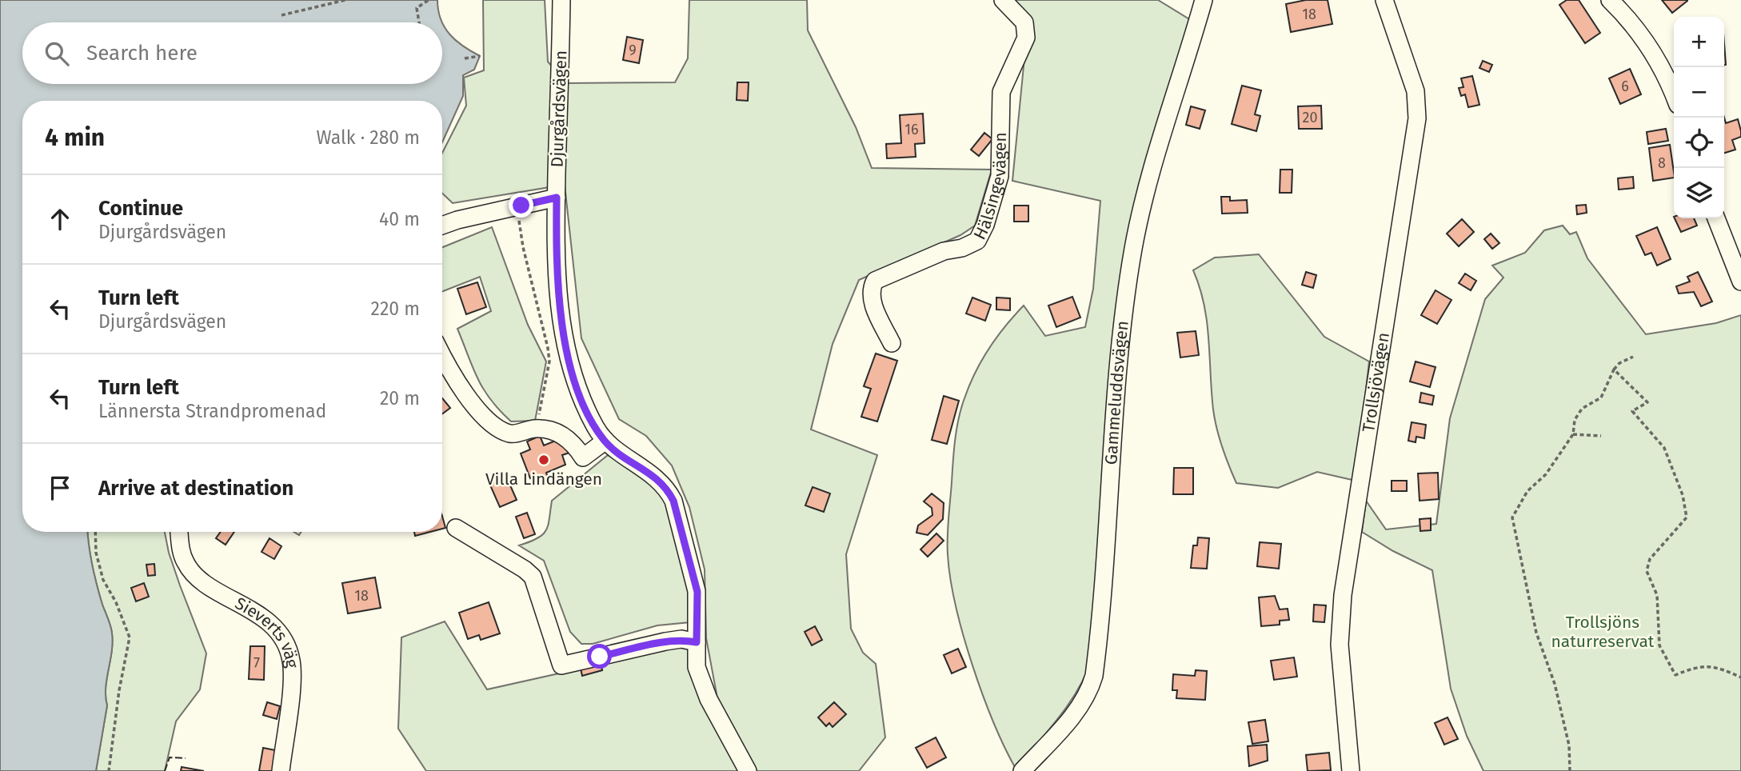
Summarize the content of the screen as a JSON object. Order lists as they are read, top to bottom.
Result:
{
  "streets": {
    "street": [
      "Djurgårdsvägen",
      "Hälsingevägen",
      "Trollsjövägen",
      "Gammeluddsvägen",
      "Sieverts väg"
    ]
  },
  "parks": ["Trollsjöns naturreservat"],
  "places": ["Villa Lindängen"],
  "house_numbers": [
    "18",
    "9",
    "6",
    "20",
    "16",
    "8",
    "18",
    "7"
  ],
  "page": {
    "map_buttons": ["+", "−"],
    "search": "Search here",
    "heading": ["4 min", "Walk · 280 m"],
    "list": [
      ["Continue", "Djurgårdsvägen", "40 m"],
      ["Turn left", "Djurgårdsvägen", "220 m"],
      ["Turn left", "Lännersta Strandpromenad", "20 m"],
      "Arrive at destination"
    ]
  }
}
